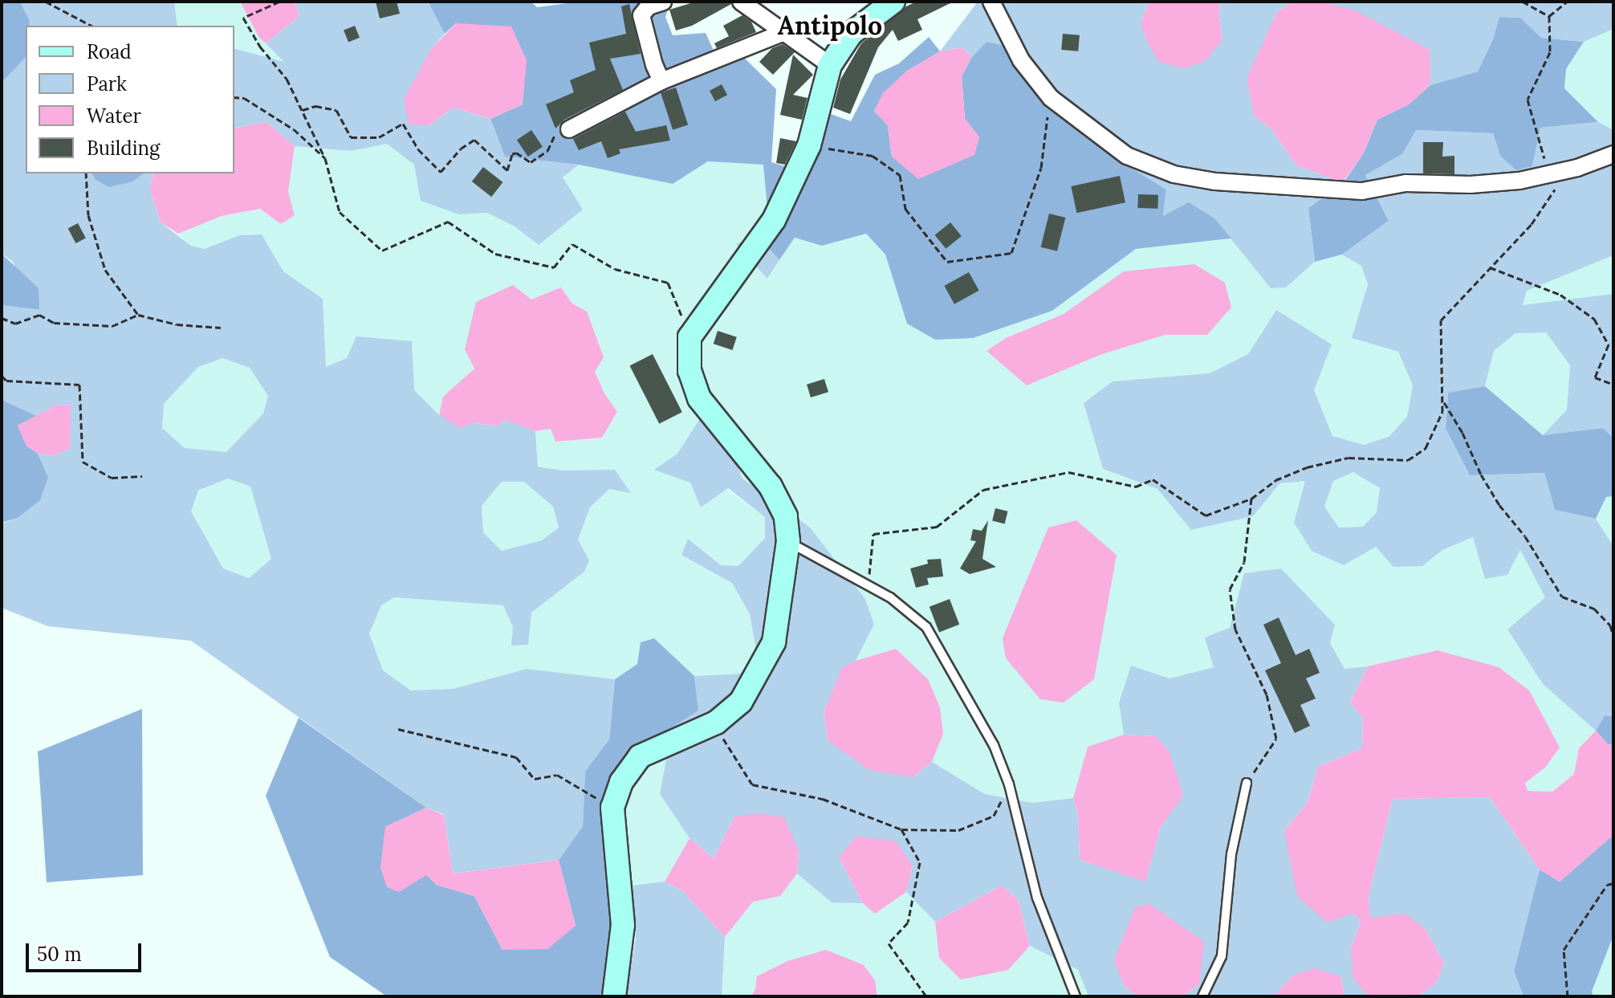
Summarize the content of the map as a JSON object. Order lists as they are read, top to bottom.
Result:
{
  "districts": ["Antipolo"],
  "legend": [
    "Road",
    "Park",
    "Water",
    "Building"
  ],
  "scale_bar": "50 m"
}
